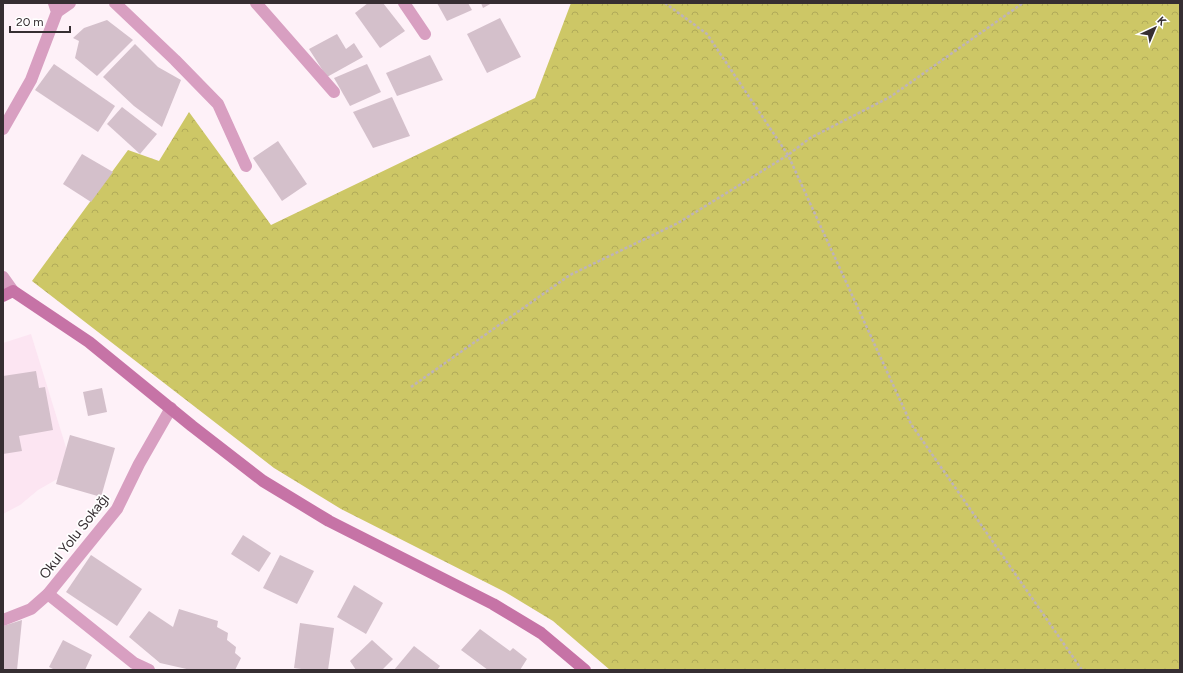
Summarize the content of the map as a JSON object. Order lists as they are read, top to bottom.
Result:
{
  "streets": {
    "street": ["Okul Yolu Sokağı"]
  },
  "scale_bar": "20 m",
  "north": "top right"
}
